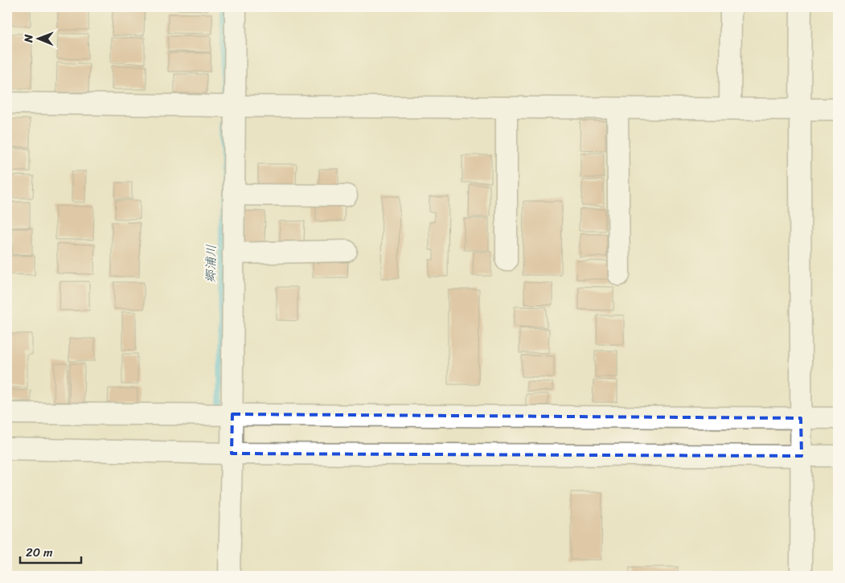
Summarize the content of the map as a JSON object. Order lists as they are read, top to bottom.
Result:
{
  "water": ["郷浦川"],
  "scale_bar": "20 m",
  "north": "left"
}
